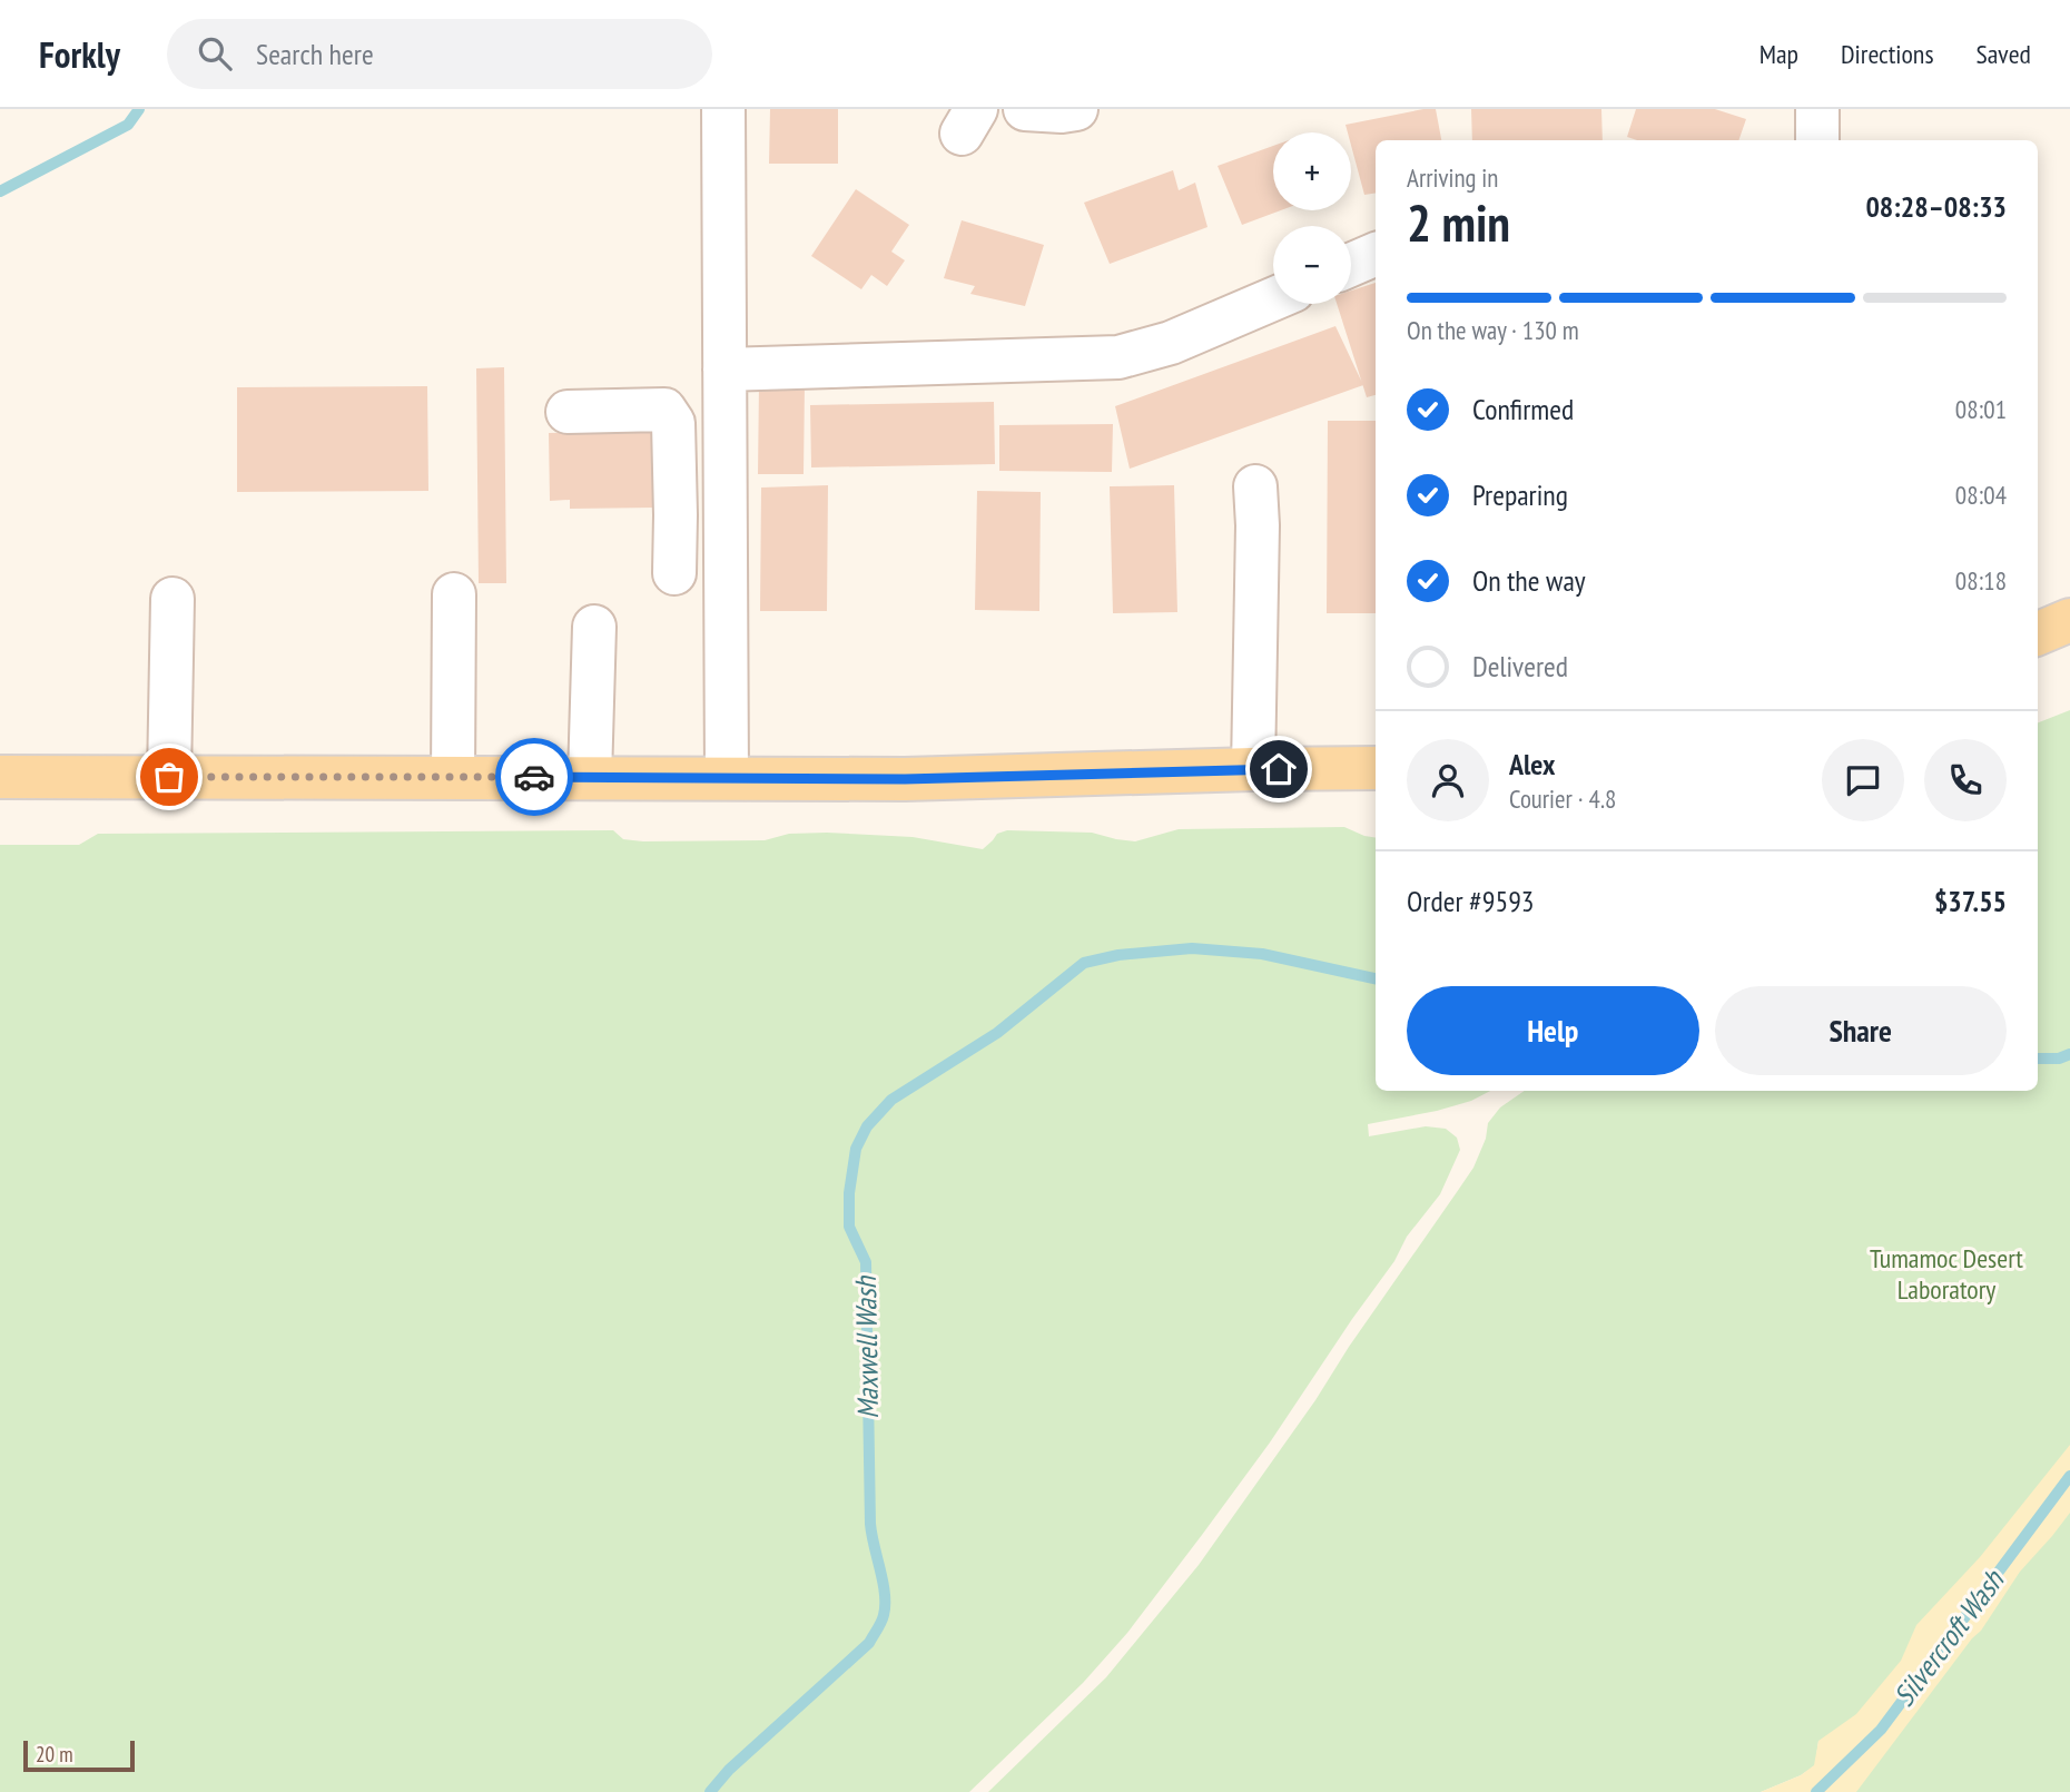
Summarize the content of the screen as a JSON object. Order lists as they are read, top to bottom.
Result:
{
  "water": ["Maxwell Wash", "Silvercroft Wash"],
  "parks": ["Tumamoc Desert Laboratory"],
  "scale_bar": "20 m",
  "page": {
    "header": "Forkly",
    "search": "Search here",
    "nav": ["Map", "Directions", "Saved"],
    "map_buttons": ["+", "−"],
    "heading": ["2 min", "Arriving in", "08:28–08:33"],
    "panel": [
      "Alex",
      "Courier · 4.8",
      "Order #9593",
      "$37.55"
    ],
    "bar": "On the way · 130 m",
    "list": [
      ["Confirmed", "08:01"],
      ["Preparing", "08:04"],
      ["On the way", "08:18"],
      "Delivered"
    ],
    "buttons": ["Help", "Share"],
    "scale": "20 m"
  }
}
